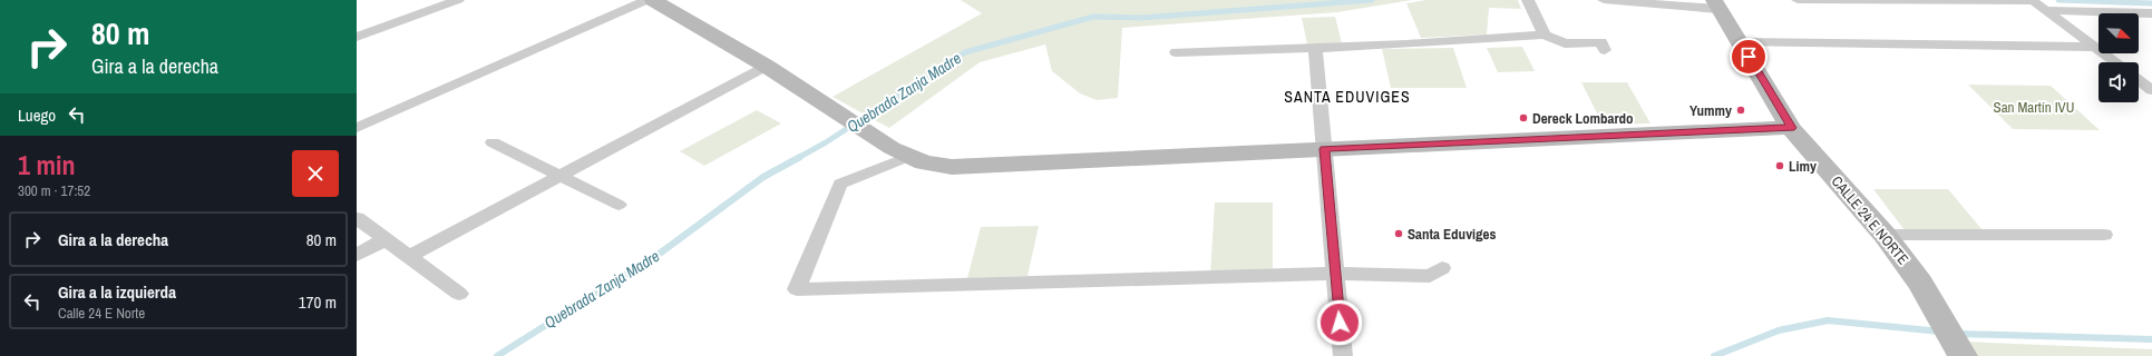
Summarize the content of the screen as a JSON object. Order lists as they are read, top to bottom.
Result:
{
  "streets": {
    "street": ["CALLE 24 E NORTE"]
  },
  "districts": ["SANTA EDUVIGES"],
  "water": ["Quebrada Zanja Madre"],
  "parks": ["San Martín IVU"],
  "places": [
    "Yummy",
    "Dereck Lombardo",
    "Limy",
    "Santa Eduviges"
  ],
  "north": "bottom right",
  "page": {
    "turn": ["80 m", "Gira a la derecha"],
    "then": "Luego",
    "heading": ["1 min", "300 m · 17:52"],
    "list": [
      {
        "name": "Gira a la derecha",
        "value": "80 m"
      },
      {
        "name": "Gira a la izquierda",
        "note": "Calle 24 E Norte",
        "value": "170 m"
      }
    ]
  }
}
